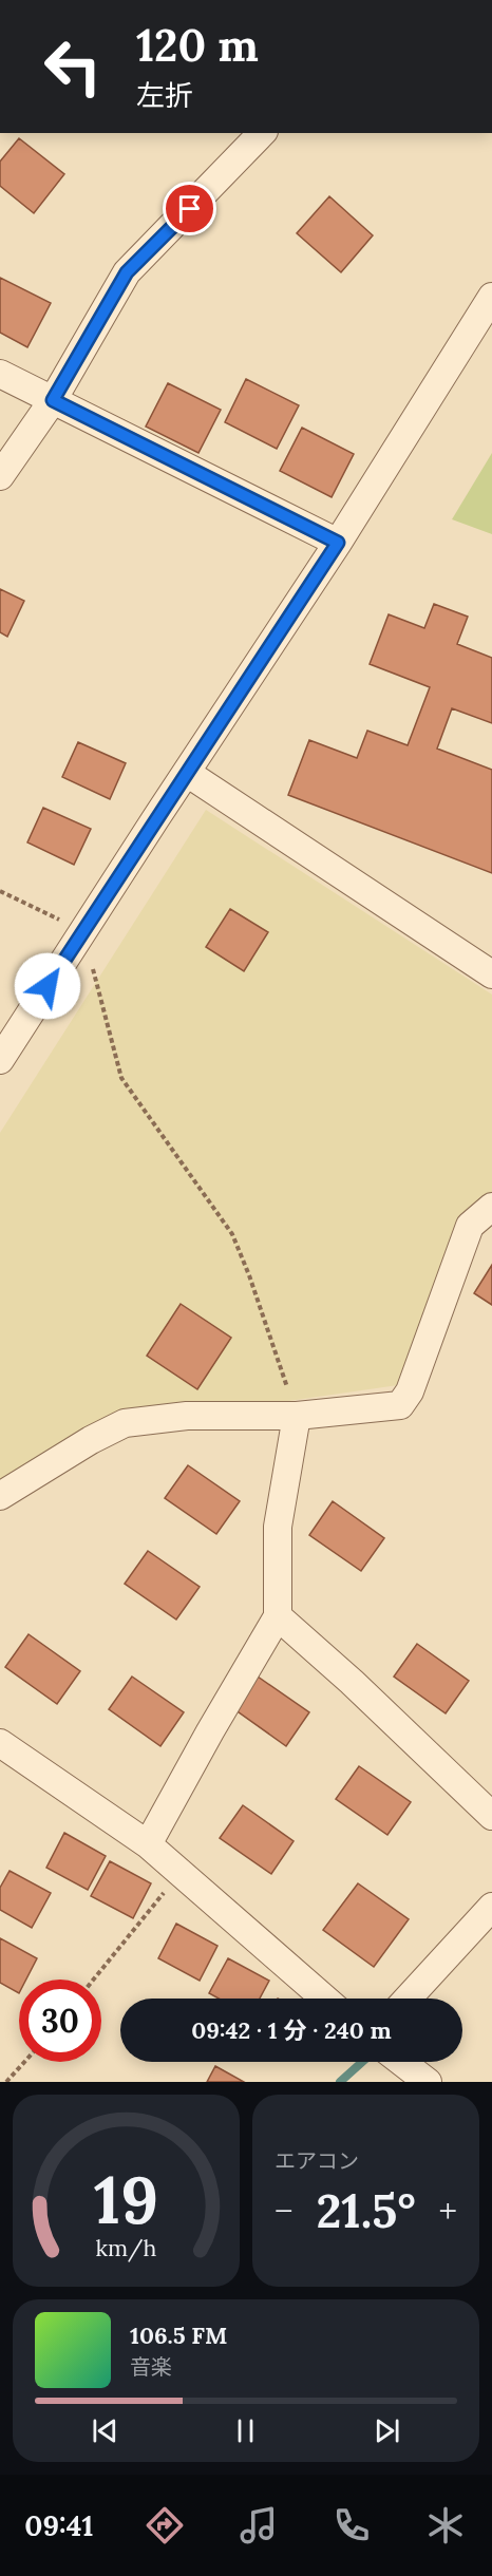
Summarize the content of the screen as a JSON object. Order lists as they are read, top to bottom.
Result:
{
  "page": {
    "turn": ["120 m", "左折"],
    "limit": "30",
    "trip": "09:42 · 1 分 · 240 m",
    "tile": "エアコン",
    "heat": ["−", "21.5°", "+"],
    "song": ["106.5 FM", "音楽"],
    "tabs": "09:41",
    "gauge": ["19", "km/h"]
  }
}
